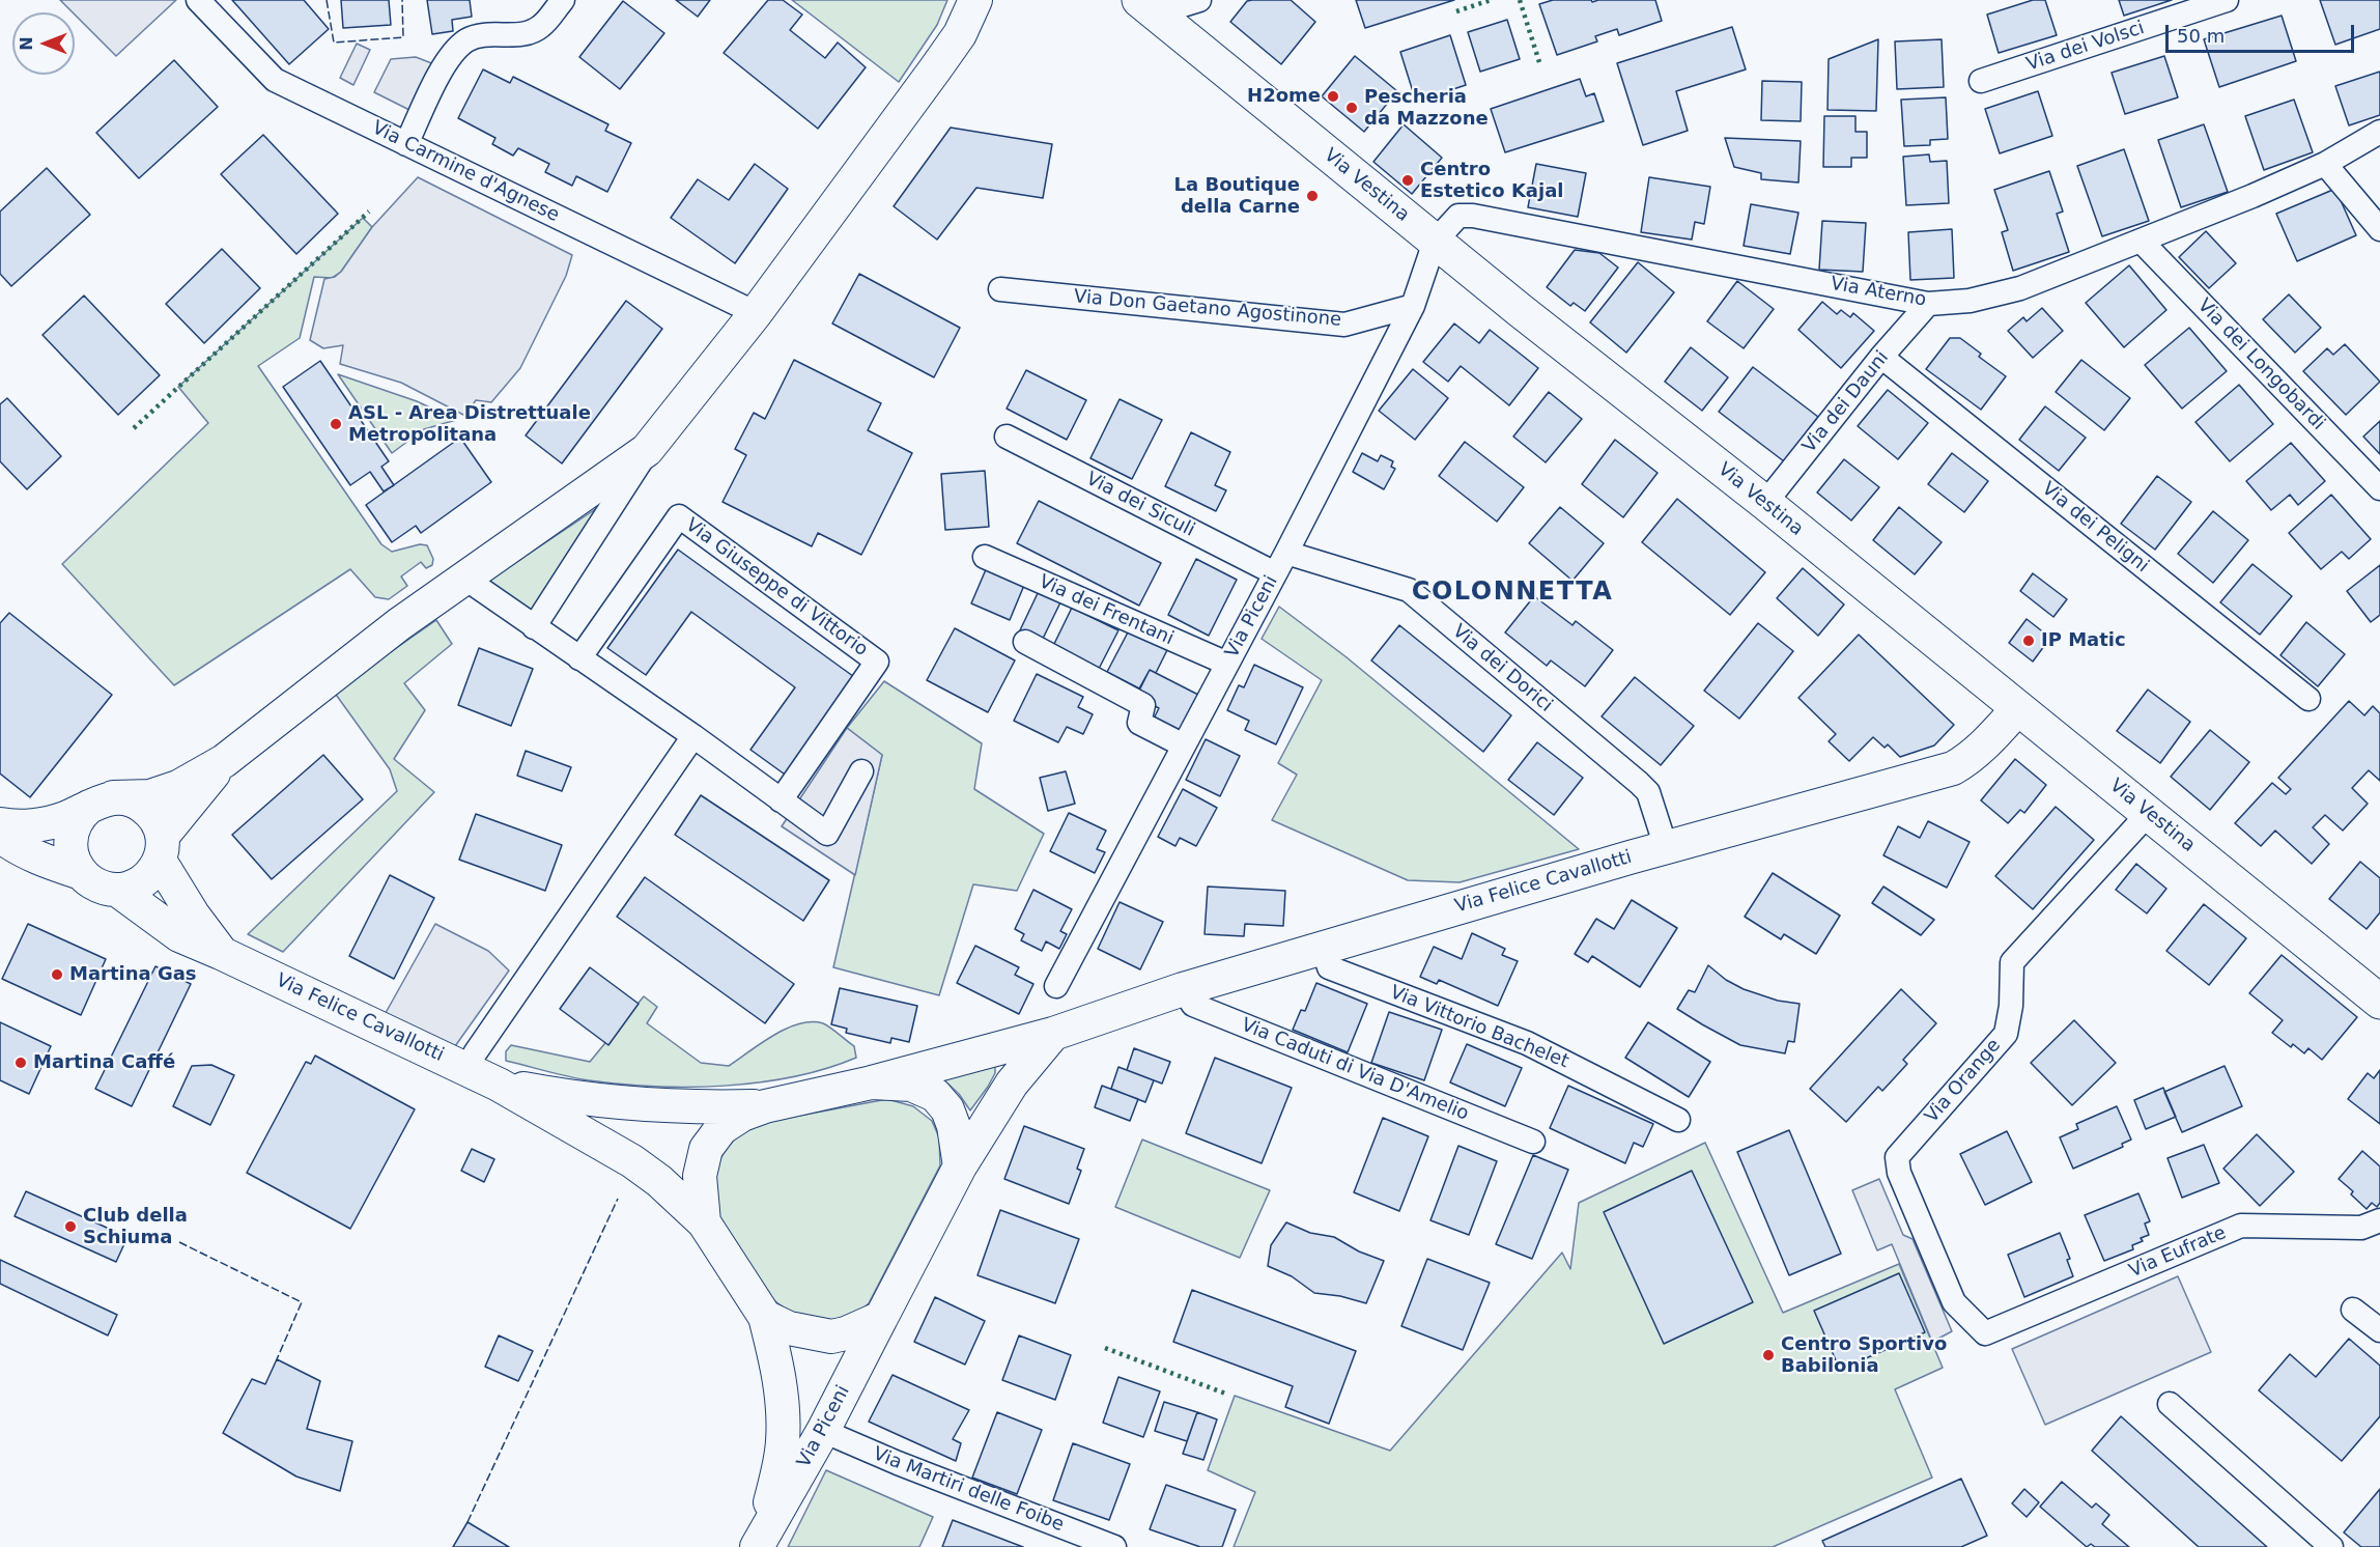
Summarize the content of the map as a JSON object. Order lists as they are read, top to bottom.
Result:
{
  "streets": {
    "main road": ["Via Vestina", "Via Piceni", "Via Felice Cavallotti"],
    "street": [
      "Via dei Volsci",
      "Via Carmine d'Agnese",
      "Via Aterno",
      "Via Don Gaetano Agostinone",
      "Via dei Longobardi",
      "Via dei Dauni",
      "Via dei Siculi",
      "Via dei Peligni",
      "Via Giuseppe di Vittorio",
      "Via dei Frentani",
      "Via dei Dorici",
      "Via Vittorio Bachelet",
      "Via Caduti di Via D'Amelio",
      "Via Orange",
      "Via Eufrate",
      "Via Martiri delle Foibe"
    ]
  },
  "crossings": [
    ["Via Vestina", "Via Aterno"],
    ["Via Vestina", "Via dei Dauni"],
    ["Via Vestina", "Via Piceni"],
    ["Via Vestina", "Via Felice Cavallotti"],
    ["Via Vestina", "Via Orange"],
    ["Via Aterno", "Via dei Longobardi"],
    ["Via Aterno", "Via dei Dauni"],
    ["Via Aterno", "Via Piceni"],
    ["Via Don Gaetano Agostinone", "Via Piceni"],
    ["Via dei Dauni", "Via dei Peligni"],
    ["Via dei Siculi", "Via Piceni"],
    ["Via dei Frentani", "Via Piceni"],
    ["Via Piceni", "Via dei Dorici"],
    ["Via Piceni", "Via Felice Cavallotti"],
    ["Via Piceni", "Via Martiri delle Foibe"],
    ["Via dei Dorici", "Via Felice Cavallotti"],
    ["Via Felice Cavallotti", "Via Vittorio Bachelet"],
    ["Via Felice Cavallotti", "Via Caduti di Via D'Amelio"],
    ["Via Orange", "Via Eufrate"]
  ],
  "districts": ["COLONNETTA"],
  "places": [
    "H2ome",
    "Pescheria da Mazzone",
    "Centro Estetico Kajal",
    "La Boutique della Carne",
    "ASL - Area Distrettuale Metropolitana",
    "IP Matic",
    "Martina Gas",
    "Martina Caffé",
    "Club della Schiuma",
    "Centro Sportivo Babilonia"
  ],
  "scale_bar": "50 m",
  "north": "left"
}
